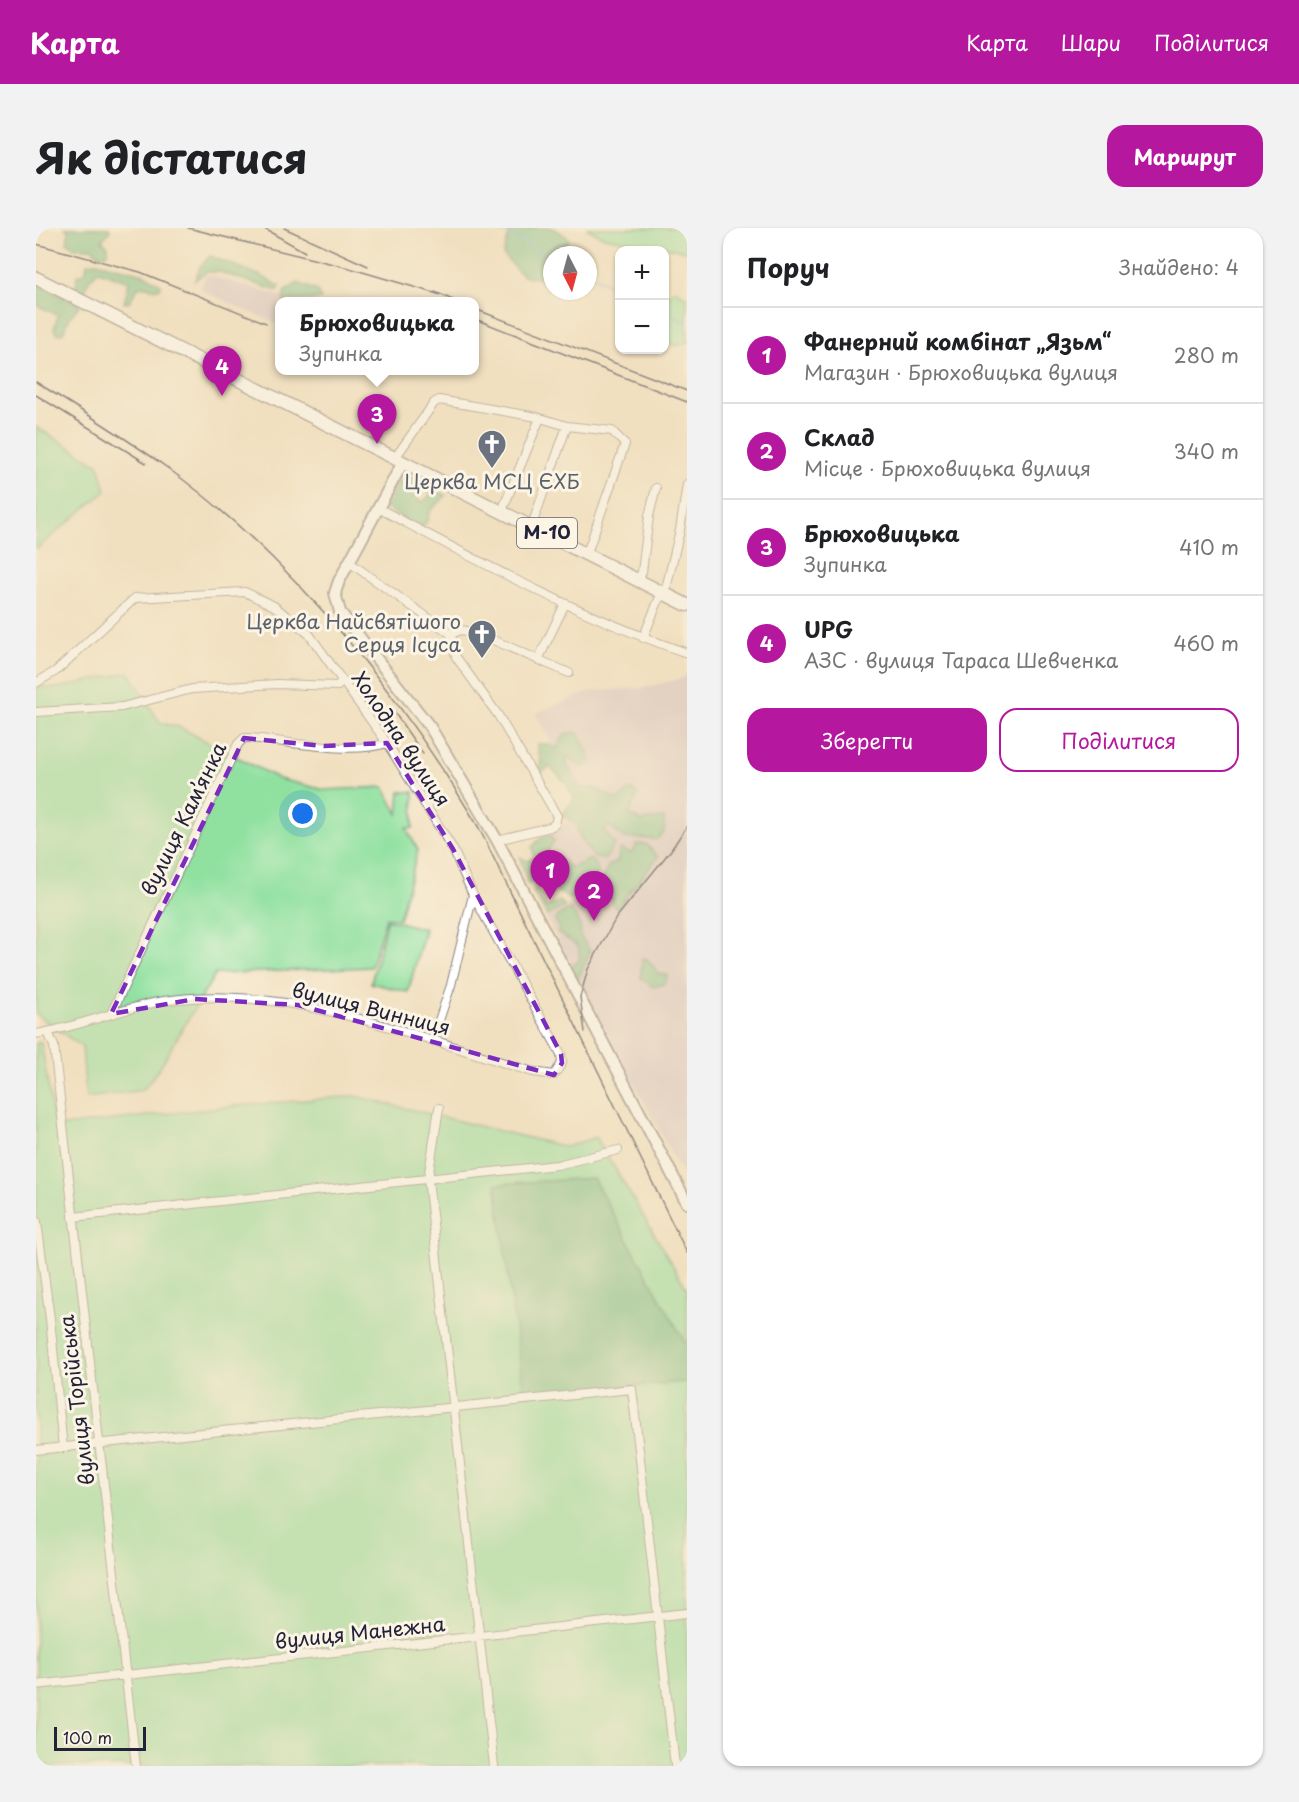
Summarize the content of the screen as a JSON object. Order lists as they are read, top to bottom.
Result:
{
  "streets": {
    "main road": ["М-10"],
    "street": [
      "Холодна вулиця",
      "вулиця Камʼянка",
      "вулиця Винниця",
      "вулиця Торійська",
      "вулиця Манежна"
    ]
  },
  "crossings": [
    ["Холодна вулиця", "вулиця Камʼянка"],
    ["Холодна вулиця", "вулиця Винниця"],
    ["вулиця Камʼянка", "вулиця Винниця"],
    ["вулиця Винниця", "вулиця Торійська"],
    ["вулиця Торійська", "вулиця Манежна"]
  ],
  "places": {
    "church": ["Церква МСЦ ЄХБ", "Церква Найсвятішого Серця Ісуса"]
  },
  "scale_bar": "100 m",
  "north": "bottom",
  "page": {
    "header": "Карта",
    "nav": ["Карта", "Шари", "Поділитися"],
    "title": "Як дістатися",
    "buttons": [
      "Маршрут",
      ["Зберегти", "Поділитися"]
    ],
    "heading": ["Поруч", "Знайдено: 4"],
    "map_buttons": ["+", "−"],
    "popup": ["Брюховицька", "Зупинка"],
    "list": [
      {
        "mark": "1",
        "name": "Фанерний комбінат „Язьм“",
        "note": "Магазин · Брюховицька вулиця",
        "value": "280 m"
      },
      {
        "mark": "2",
        "name": "Склад",
        "note": "Місце · Брюховицька вулиця",
        "value": "340 m"
      },
      {
        "mark": "3",
        "name": "Брюховицька",
        "note": "Зупинка",
        "value": "410 m"
      },
      {
        "mark": "4",
        "name": "UPG",
        "note": "АЗС · вулиця Тараса Шевченка",
        "value": "460 m"
      }
    ],
    "pins": [
      "4",
      "3",
      "1",
      "2"
    ],
    "scale": "100 m"
  }
}
